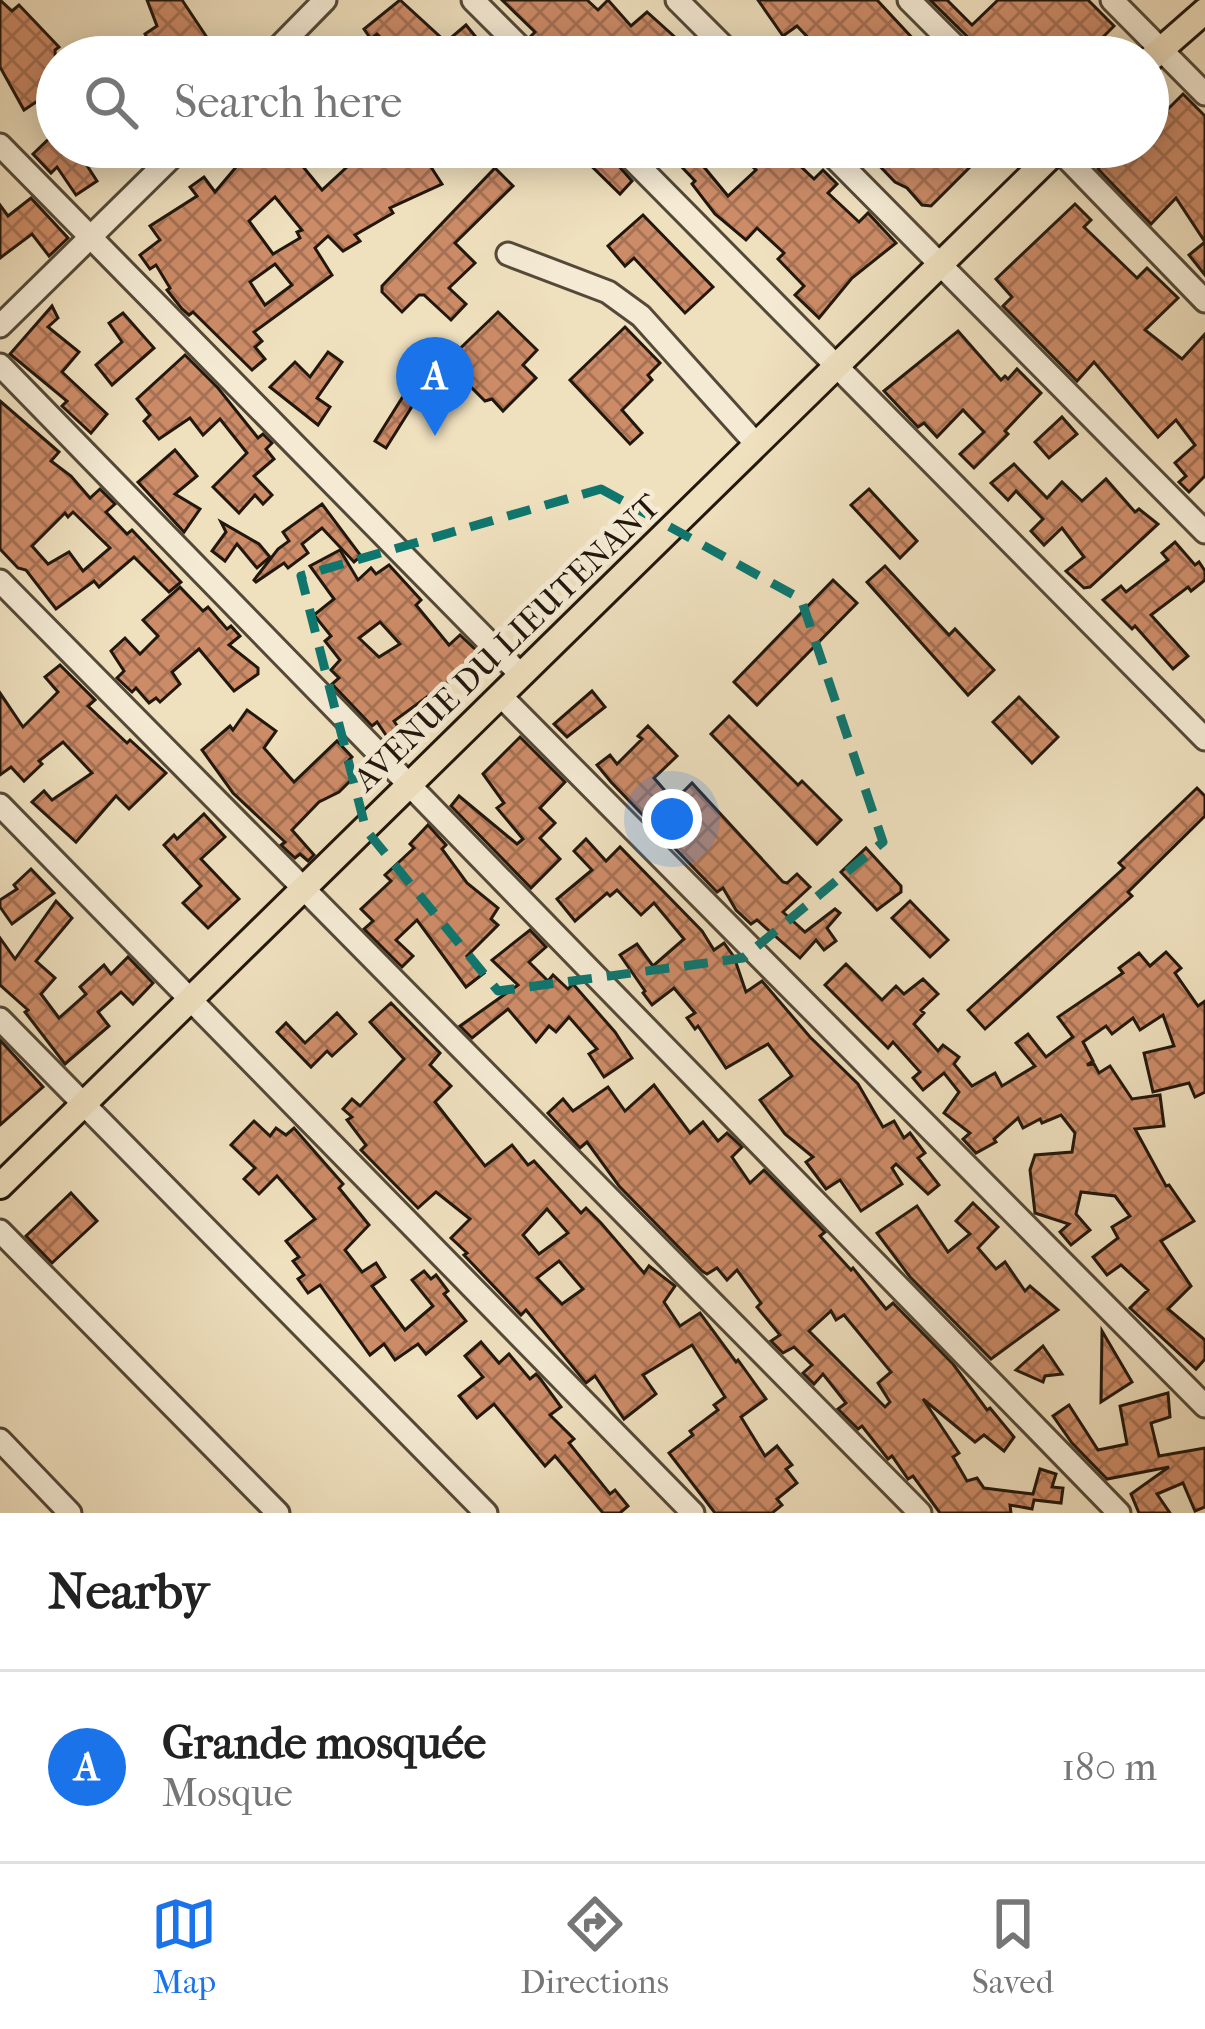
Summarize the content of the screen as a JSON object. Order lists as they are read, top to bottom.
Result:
{
  "streets": {
    "main road": ["AVENUE DU LIEUTENANT"]
  },
  "page": {
    "search": "Search here",
    "pins": "A",
    "heading": "Nearby",
    "list": [
      {
        "mark": "A",
        "name": "Grande mosquée",
        "note": "Mosque",
        "value": "180 m"
      }
    ],
    "nav": ["Map", "Directions", "Saved"]
  }
}
